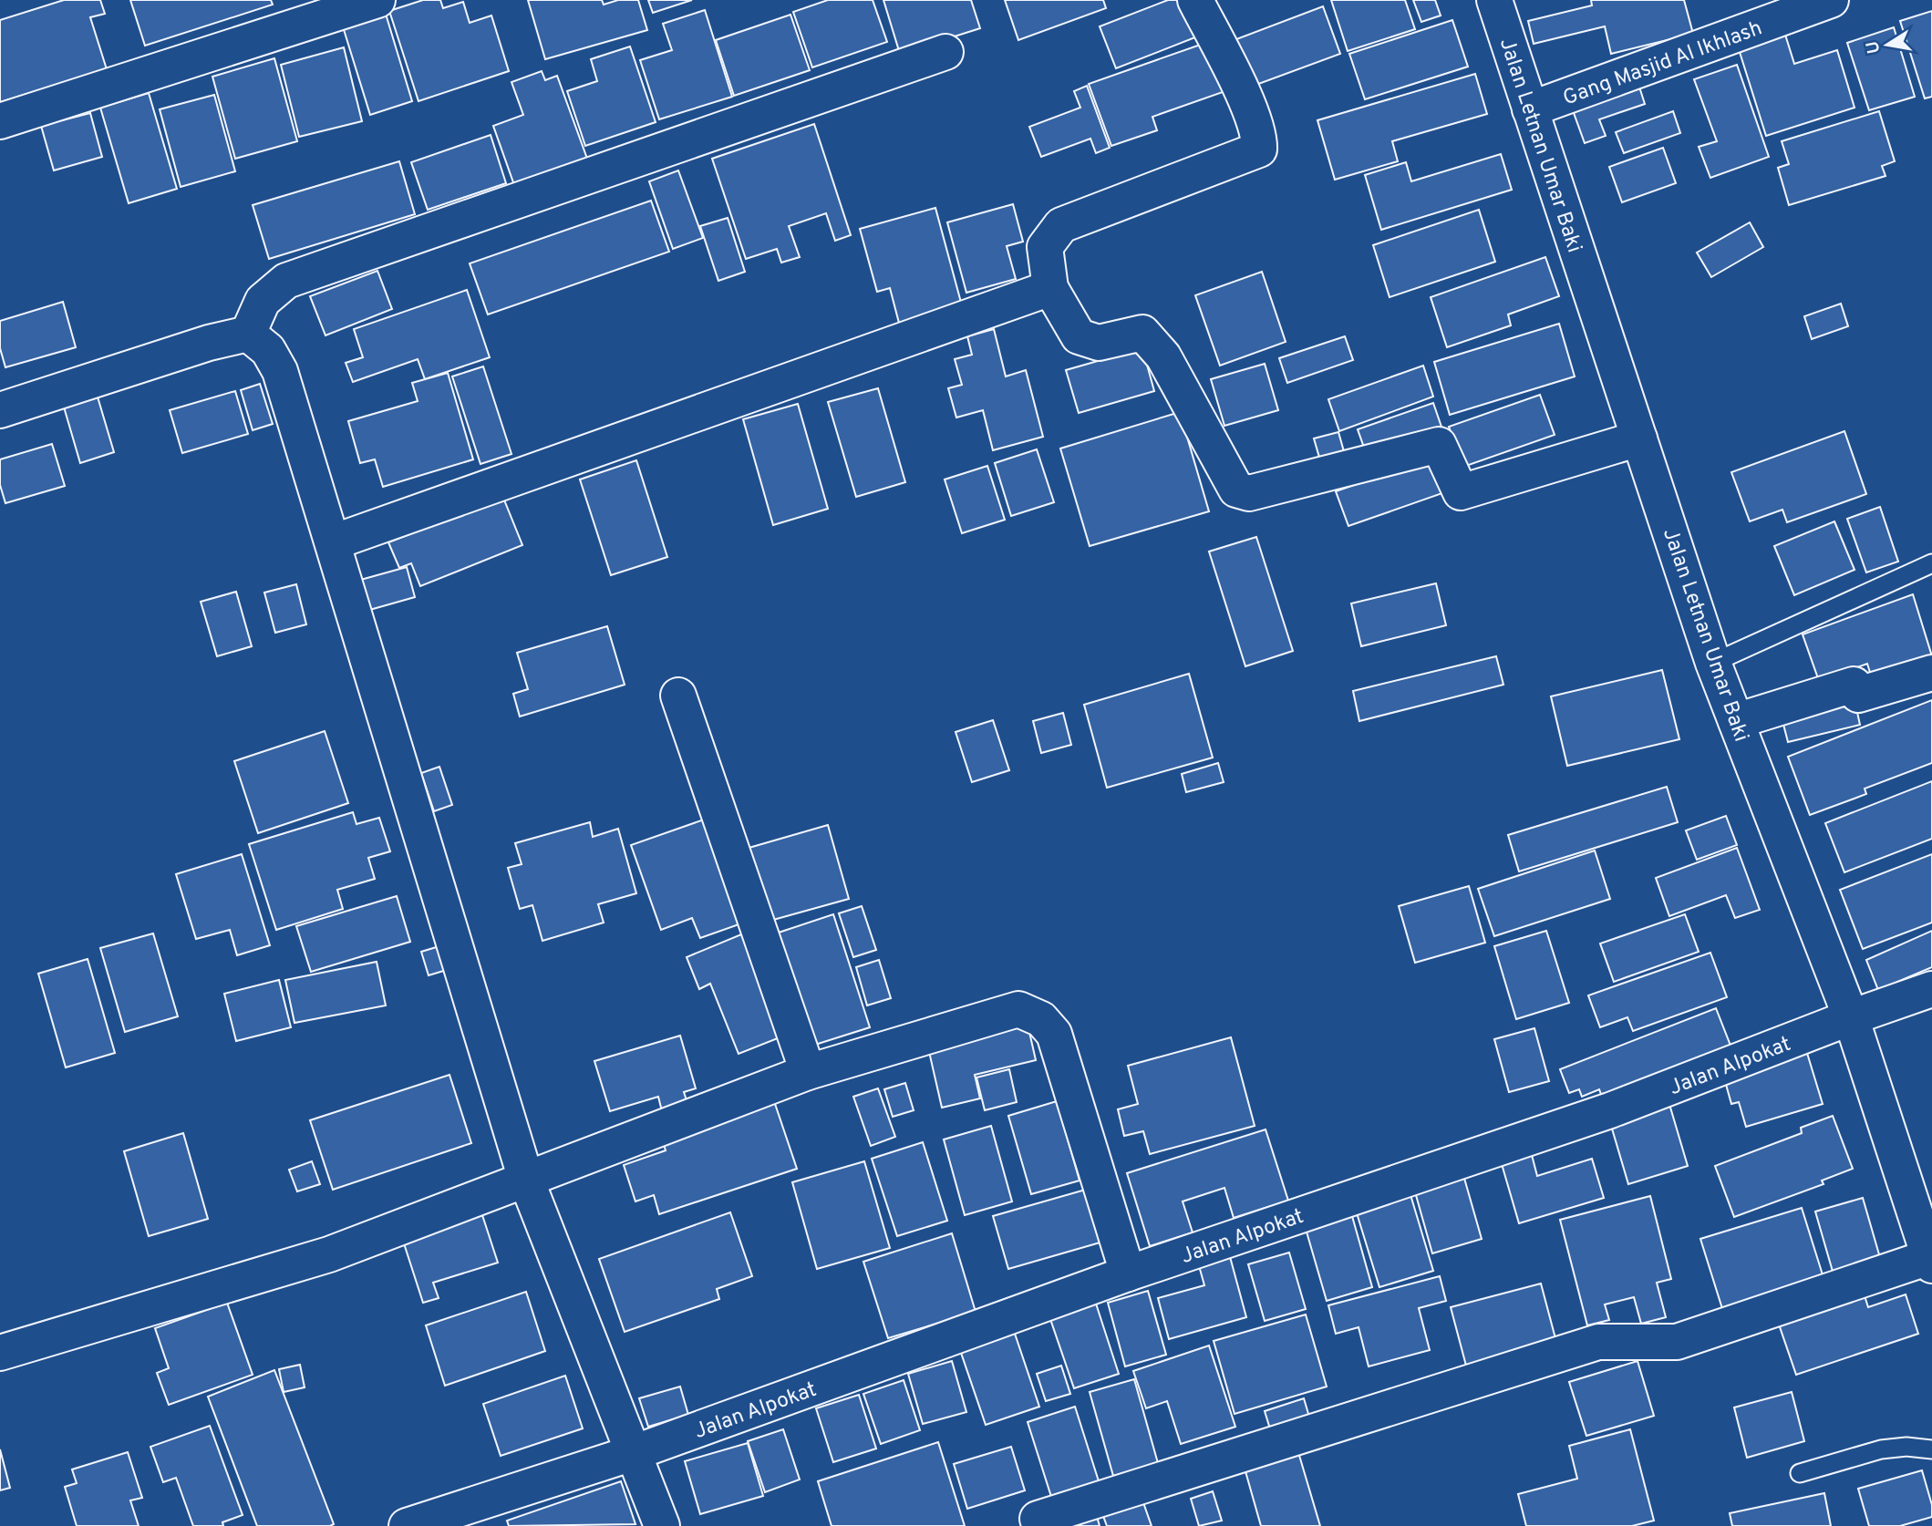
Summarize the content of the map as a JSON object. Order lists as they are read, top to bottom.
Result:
{
  "streets": {
    "street": ["Gang Masjid Al Ikhlash", "Jalan Letnan Umar Baki", "Jalan Alpokat"]
  },
  "crossings": [
    ["Gang Masjid Al Ikhlash", "Jalan Letnan Umar Baki"],
    ["Jalan Letnan Umar Baki", "Jalan Alpokat"]
  ],
  "north": "left"
}
